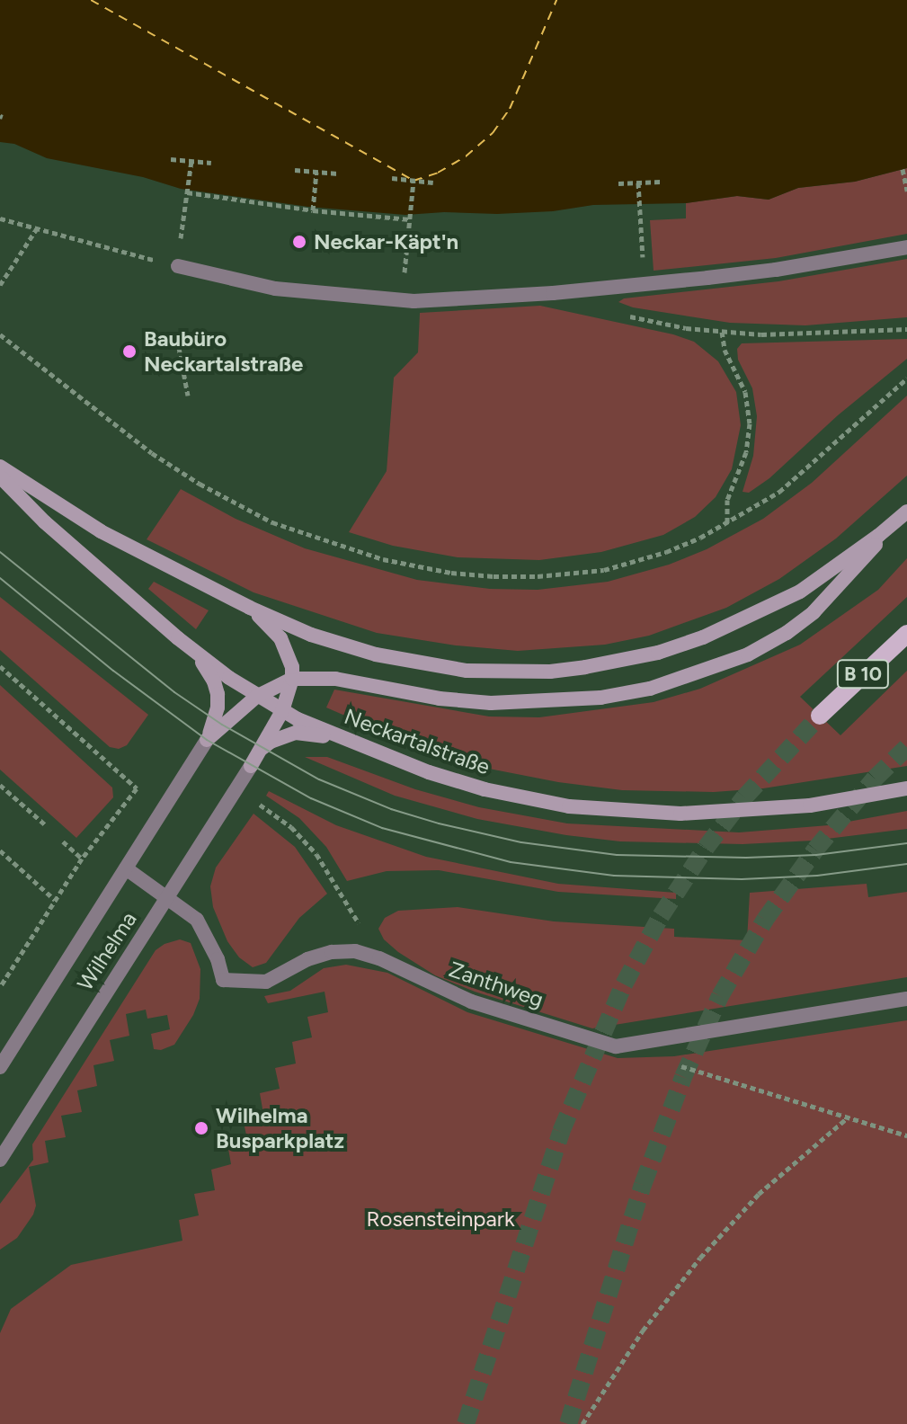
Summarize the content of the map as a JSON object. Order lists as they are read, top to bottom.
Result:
{
  "streets": {
    "main road": ["B 10", "Neckartalstraße"],
    "lane": ["Wilhelma", "Zanthweg"]
  },
  "crossings": [
    ["Wilhelma", "Zanthweg"]
  ],
  "parks": ["Rosensteinpark"],
  "places": ["Neckar-Käpt'n", "Baubüro Neckartalstraße", "Wilhelma Busparkplatz"]
}
